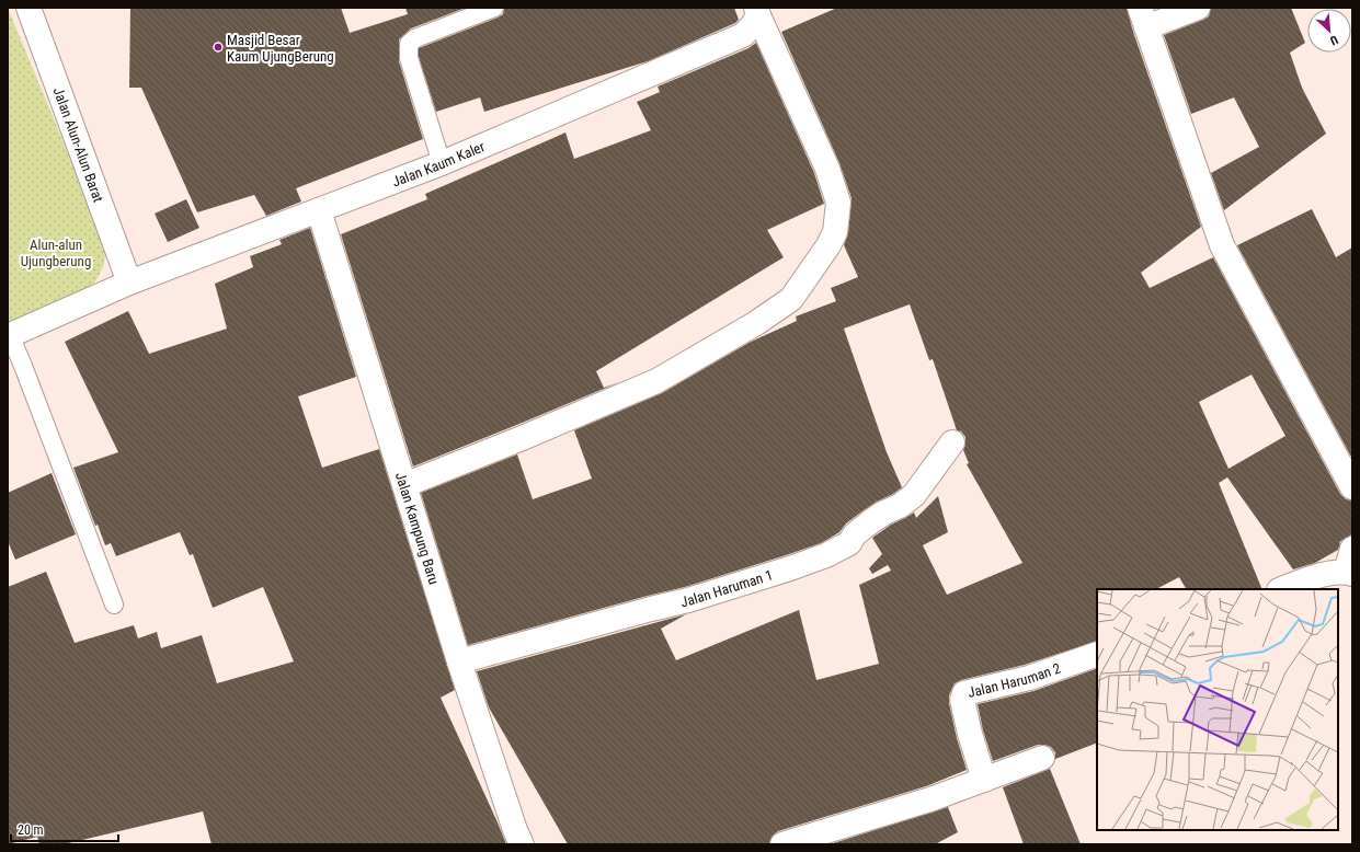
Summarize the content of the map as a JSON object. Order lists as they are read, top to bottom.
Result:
{
  "streets": {
    "street": [
      "Jalan Alun-Alun Barat",
      "Jalan Kaum Kaler",
      "Jalan Kampung Baru",
      "Jalan Haruman 1",
      "Jalan Haruman 2"
    ]
  },
  "crossings": [
    ["Jalan Alun-Alun Barat", "Jalan Kaum Kaler"],
    ["Jalan Kaum Kaler", "Jalan Kampung Baru"],
    ["Jalan Kampung Baru", "Jalan Haruman 1"]
  ],
  "parks": ["Alun-alun Ujungberung"],
  "places": ["Masjid Besar Kaum UjungBerung"],
  "scale_bar": "20 m",
  "north": "bottom right"
}
